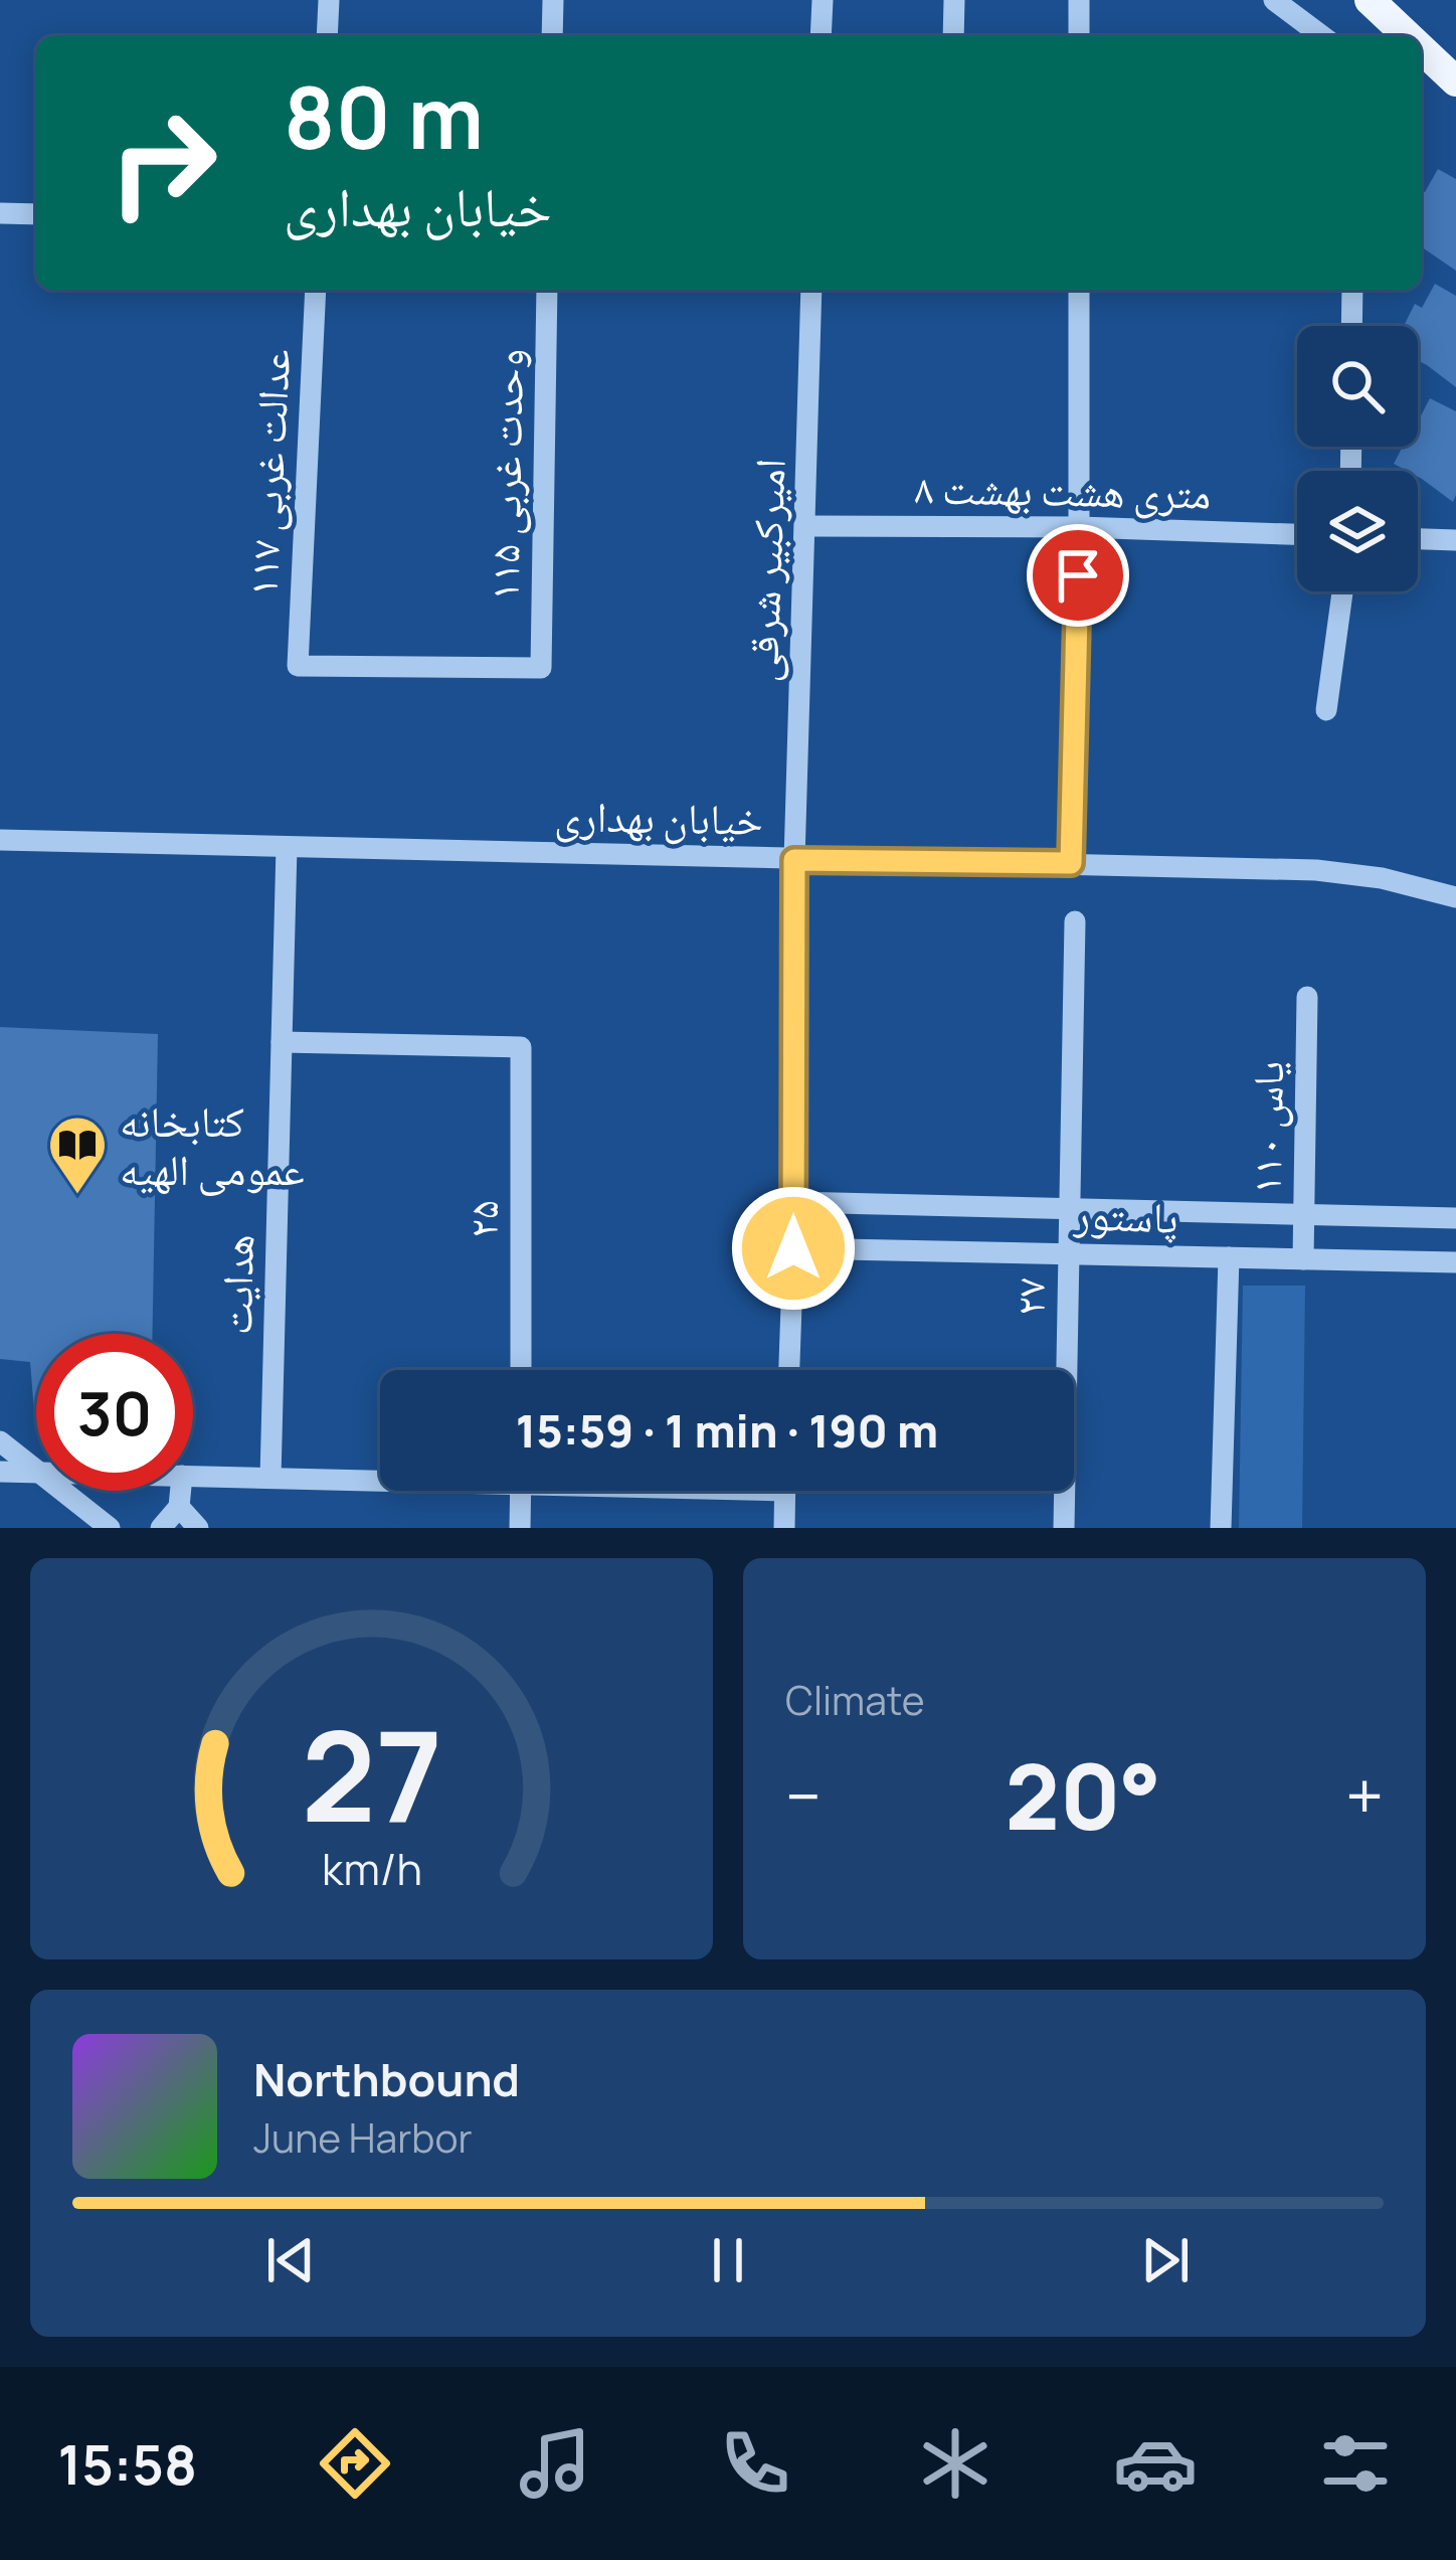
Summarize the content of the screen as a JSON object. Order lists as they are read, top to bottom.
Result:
{
  "streets": {
    "street": [
      "۱۱۷ عدالت غربی",
      "۱۱۵ وحدت غربی",
      "۸ متری هشت بهشت",
      "امیرکبیر شرقی",
      "خیابان بهداری",
      "یاس ۱۱۰",
      "پاستور",
      "۲۵",
      "هدایت",
      "۲۷"
    ]
  },
  "crossings": [
    ["۱۱۷ عدالت غربی", "۱۱۵ وحدت غربی"],
    ["۸ متری هشت بهشت", "امیرکبیر شرقی"],
    ["امیرکبیر شرقی", "خیابان بهداری"],
    ["امیرکبیر شرقی", "پاستور"],
    ["خیابان بهداری", "هدایت"],
    ["یاس ۱۱۰", "پاستور"],
    ["پاستور", "۲۷"],
    ["۲۵", "هدایت"]
  ],
  "places": {
    "library": ["کتابخانه عمومی الهیه"]
  },
  "page": {
    "turn": ["80 m", "خیابان بهداری"],
    "limit": "30",
    "trip": "15:59 · 1 min · 190 m",
    "tile": "Climate",
    "heat": ["−", "20°", "+"],
    "song": ["Northbound", "June Harbor"],
    "tabs": "15:58",
    "gauge": ["27", "km/h"]
  }
}
